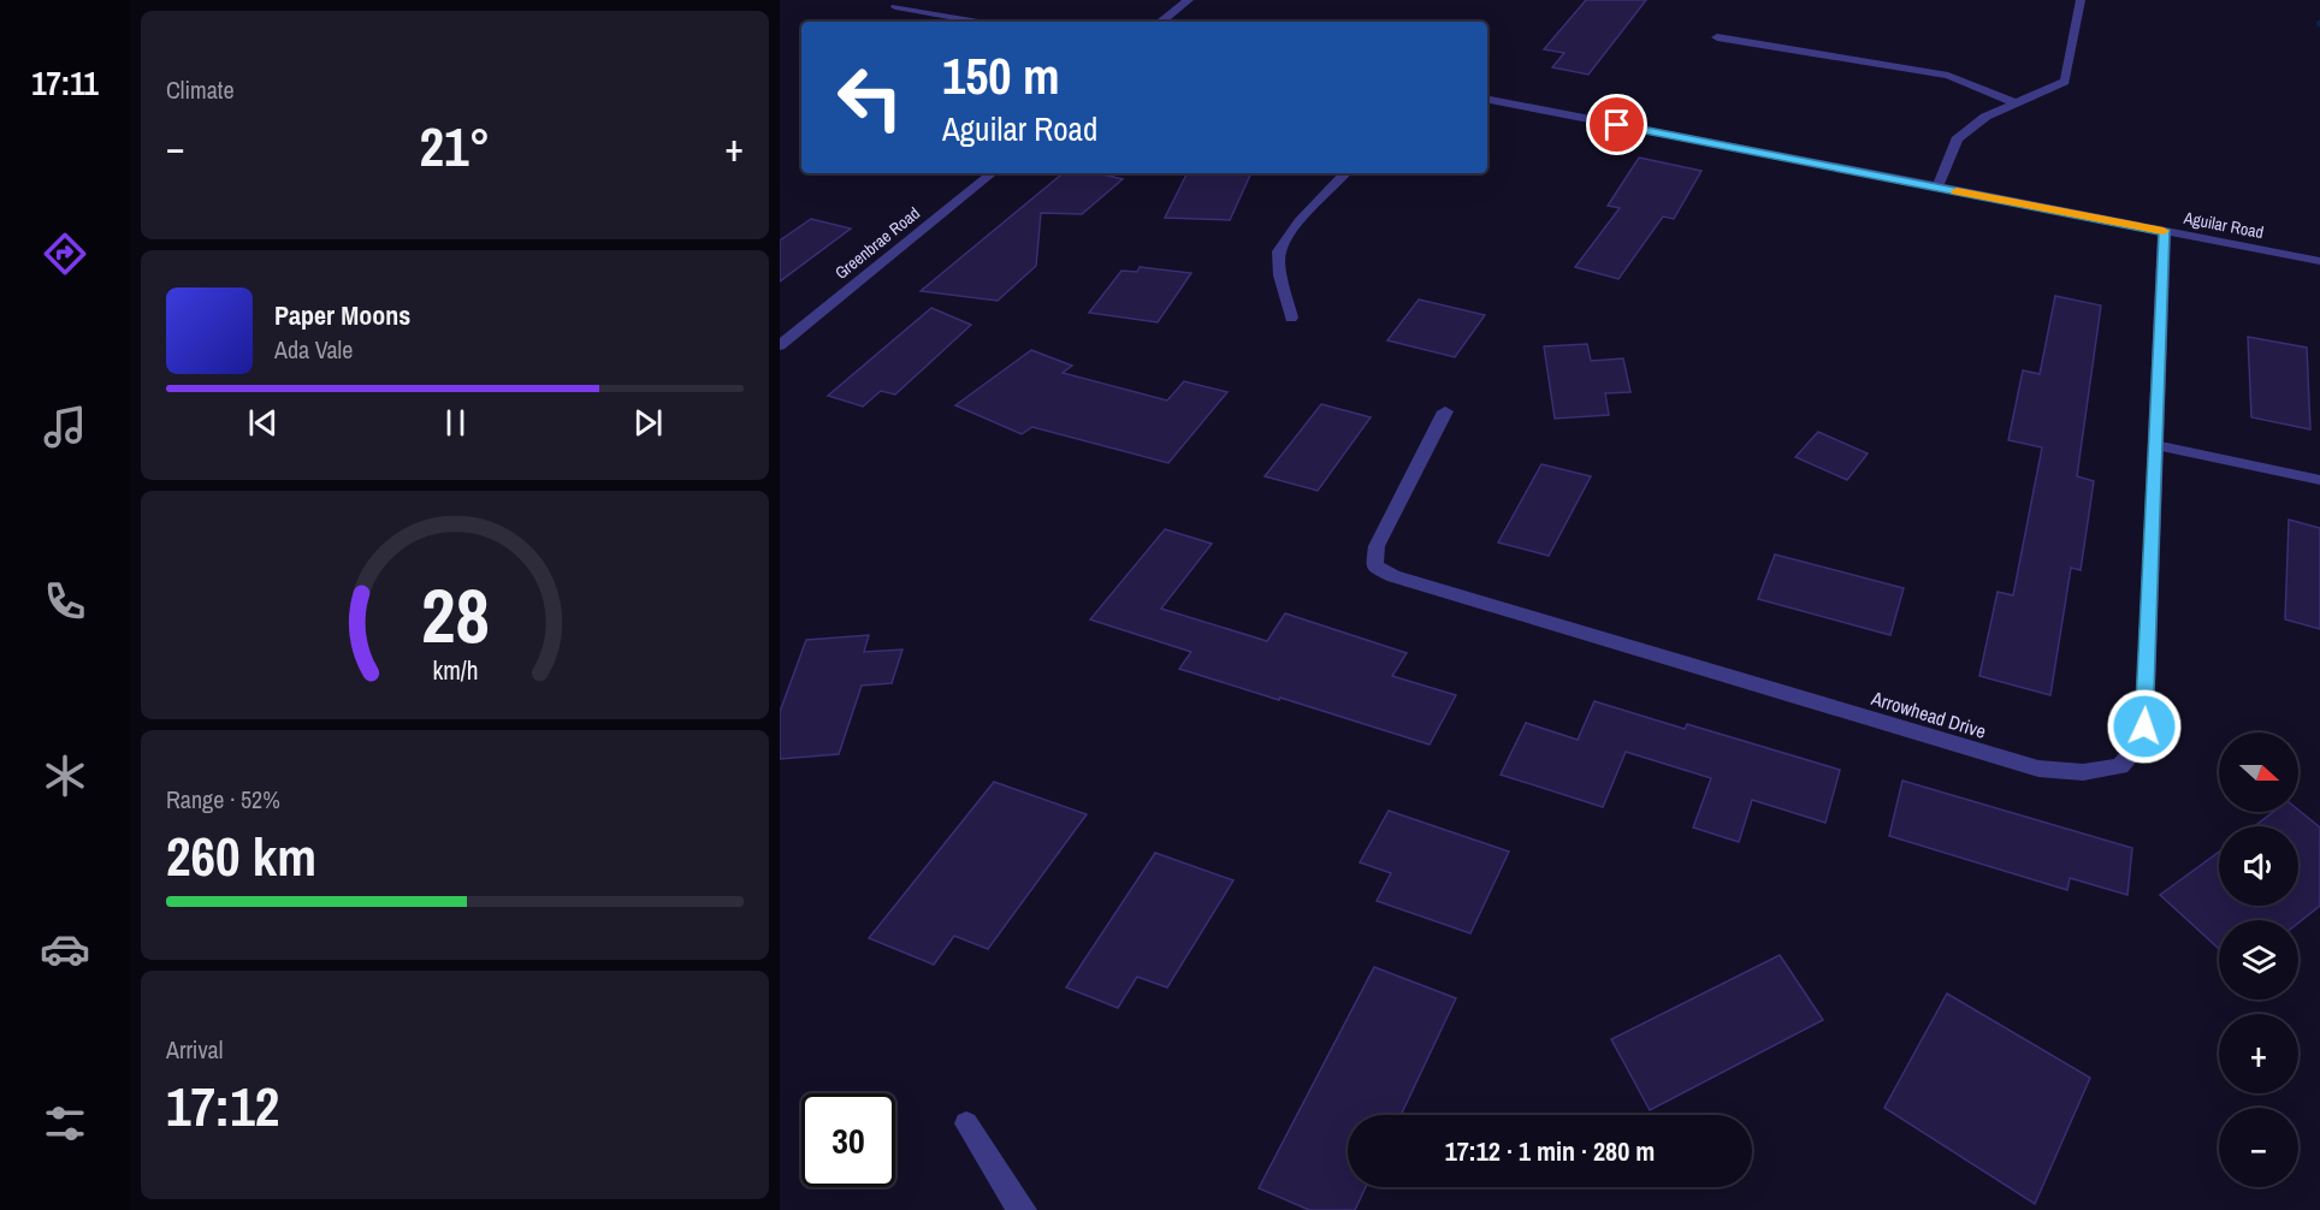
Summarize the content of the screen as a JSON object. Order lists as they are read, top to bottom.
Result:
{
  "streets": {
    "street": ["Aguilar Road", "Greenbrae Road", "Arrowhead Drive"]
  },
  "crossings": [
    ["Aguilar Road", "Arrowhead Drive"]
  ],
  "north": "right",
  "page": {
    "tabs": "17:11",
    "tile": [
      "Climate",
      ["Range · 52%", "260 km"],
      ["Arrival", "17:12"]
    ],
    "turn": ["150 m", "Aguilar Road"],
    "heat": ["−", "21°", "+"],
    "song": ["Paper Moons", "Ada Vale"],
    "map_buttons": ["+", "−"],
    "limit": "30",
    "trip": "17:12 · 1 min · 280 m",
    "gauge": ["28", "km/h"]
  }
}
